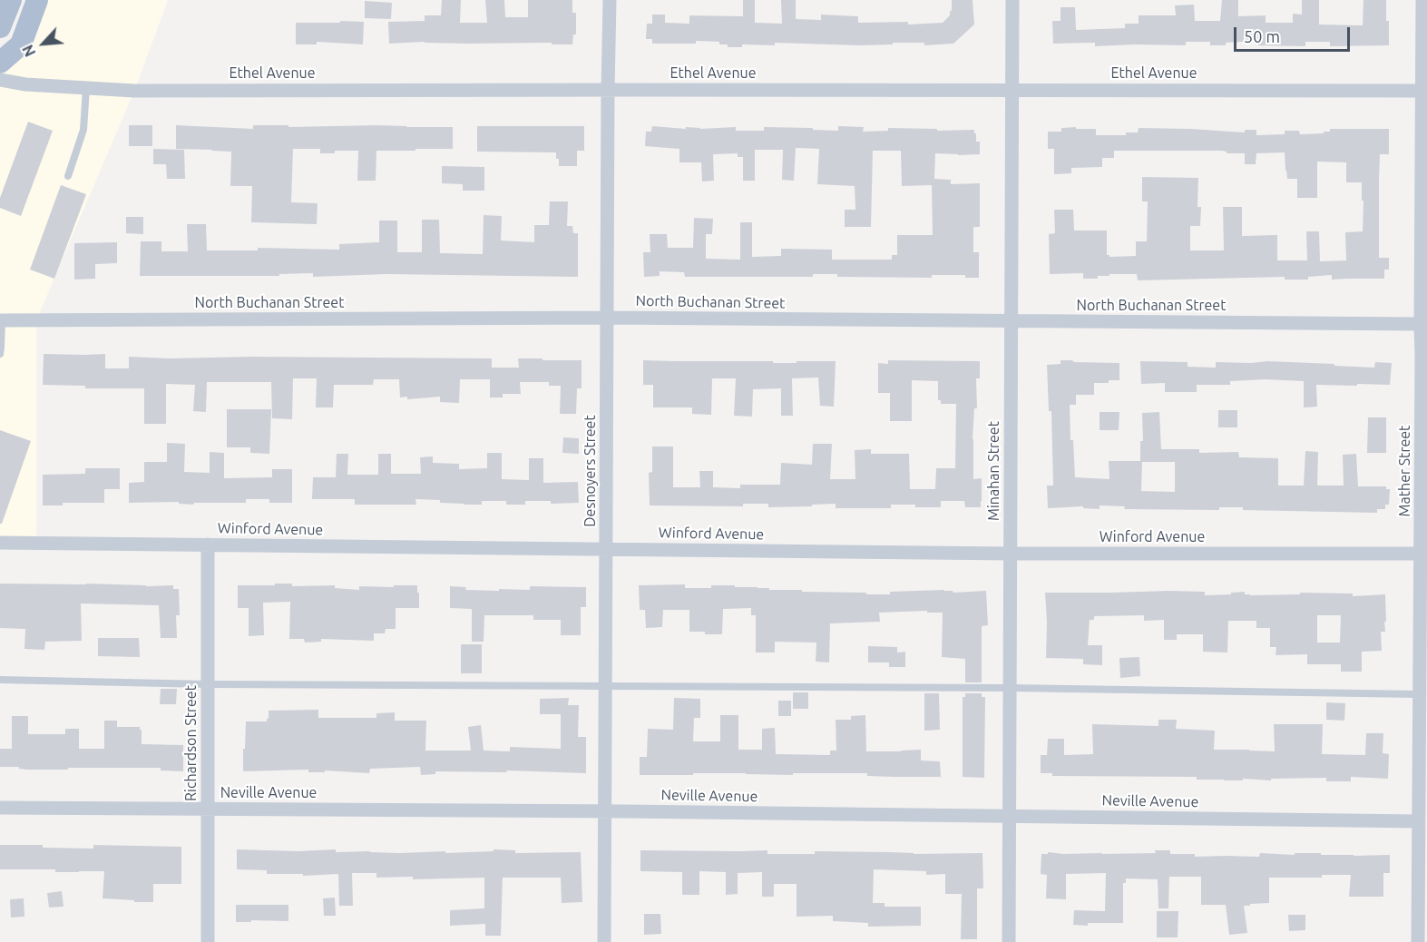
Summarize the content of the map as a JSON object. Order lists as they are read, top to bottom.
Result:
{
  "streets": {
    "street": [
      "Ethel Avenue",
      "North Buchanan Street",
      "Desnoyers Street",
      "Minahan Street",
      "Mather Street",
      "Winford Avenue",
      "Richardson Street",
      "Neville Avenue"
    ]
  },
  "crossings": [
    ["Ethel Avenue", "Desnoyers Street"],
    ["Ethel Avenue", "Minahan Street"],
    ["Ethel Avenue", "Mather Street"],
    ["North Buchanan Street", "Desnoyers Street"],
    ["North Buchanan Street", "Minahan Street"],
    ["North Buchanan Street", "Mather Street"],
    ["Desnoyers Street", "Winford Avenue"],
    ["Desnoyers Street", "Neville Avenue"],
    ["Minahan Street", "Winford Avenue"],
    ["Minahan Street", "Neville Avenue"],
    ["Mather Street", "Winford Avenue"],
    ["Mather Street", "Neville Avenue"],
    ["Winford Avenue", "Richardson Street"],
    ["Richardson Street", "Neville Avenue"]
  ],
  "scale_bar": "50 m",
  "north": "bottom left"
}
